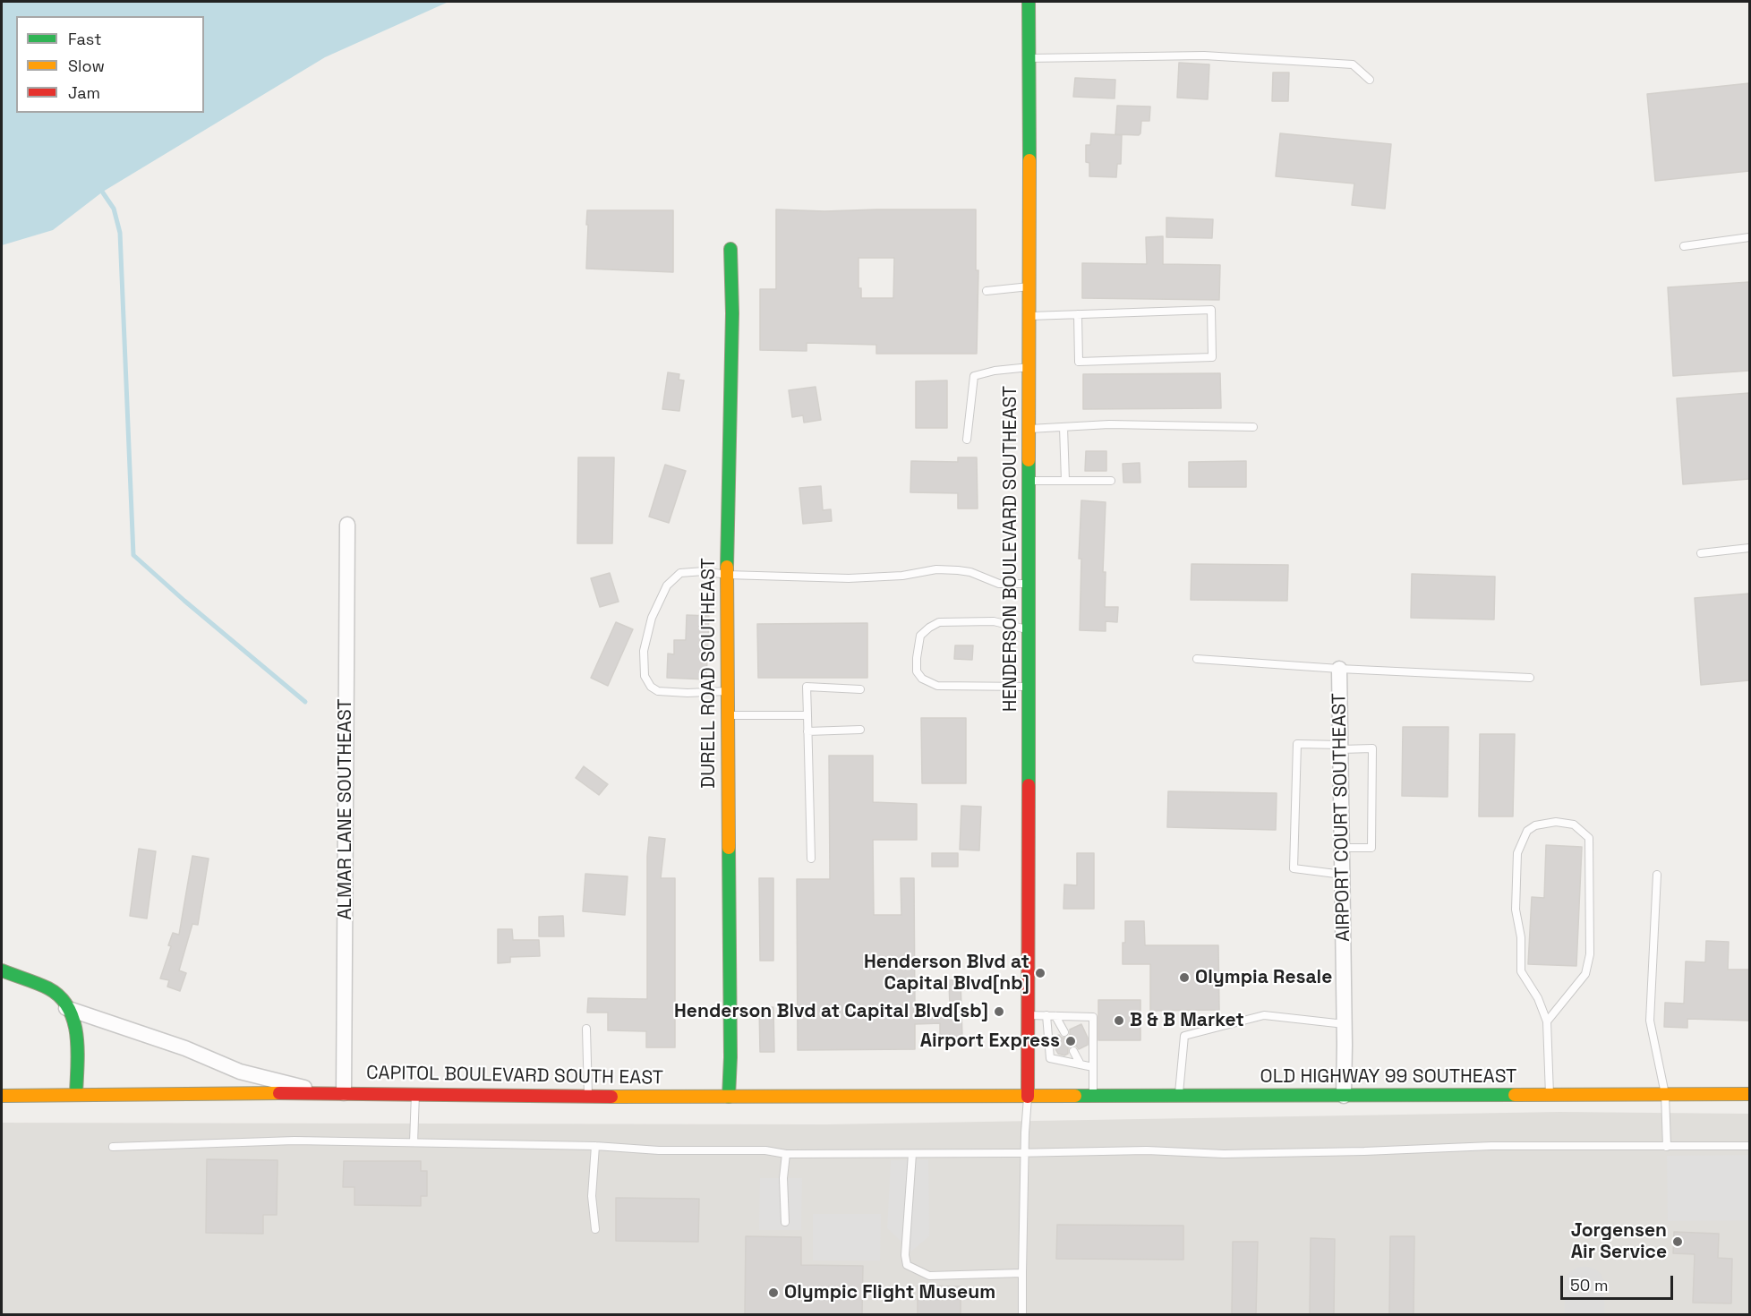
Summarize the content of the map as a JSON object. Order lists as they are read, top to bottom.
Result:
{
  "streets": {
    "street": [
      "HENDERSON BOULEVARD SOUTHEAST",
      "DURELL ROAD SOUTHEAST",
      "ALMAR LANE SOUTHEAST",
      "AIRPORT COURT SOUTHEAST",
      "CAPITOL BOULEVARD SOUTH EAST",
      "OLD HIGHWAY 99 SOUTHEAST"
    ]
  },
  "crossings": [
    ["HENDERSON BOULEVARD SOUTHEAST", "CAPITOL BOULEVARD SOUTH EAST"],
    ["HENDERSON BOULEVARD SOUTHEAST", "OLD HIGHWAY 99 SOUTHEAST"],
    ["DURELL ROAD SOUTHEAST", "CAPITOL BOULEVARD SOUTH EAST"],
    ["ALMAR LANE SOUTHEAST", "CAPITOL BOULEVARD SOUTH EAST"],
    ["AIRPORT COURT SOUTHEAST", "OLD HIGHWAY 99 SOUTHEAST"],
    ["CAPITOL BOULEVARD SOUTH EAST", "OLD HIGHWAY 99 SOUTHEAST"]
  ],
  "places": [
    "Henderson Blvd at Capital Blvd[nb]",
    "Olympia Resale",
    "Henderson Blvd at Capital Blvd[sb]",
    "B & B Market",
    "Airport Express",
    "Jorgensen Air Service",
    "Olympic Flight Museum"
  ],
  "legend": ["Fast", "Slow", "Jam"],
  "scale_bar": "50 m"
}
